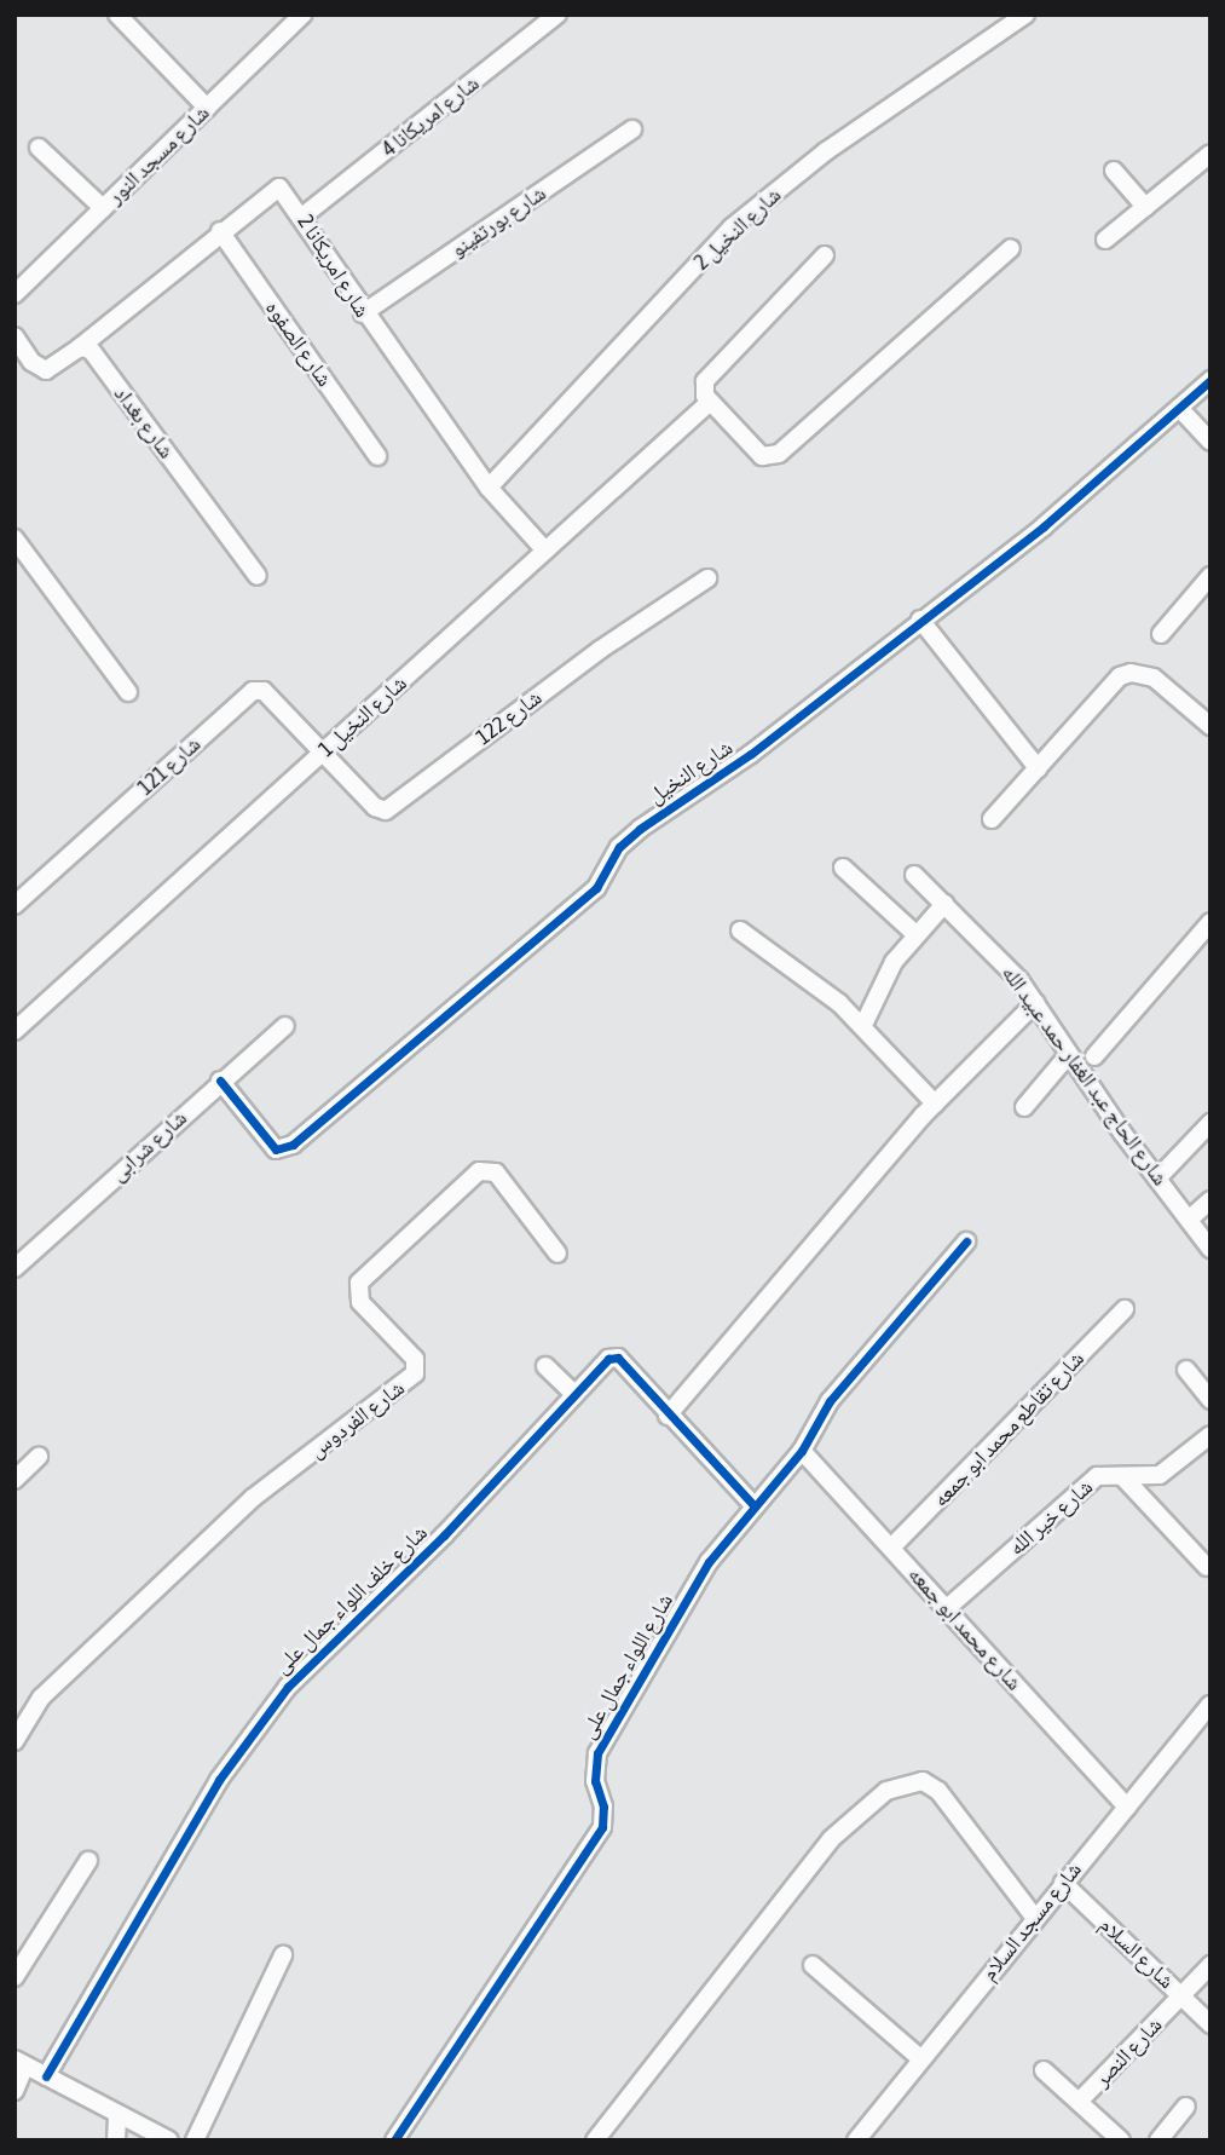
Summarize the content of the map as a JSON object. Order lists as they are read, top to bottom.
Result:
{
  "streets": {
    "street": [
      "شارع امريكانا 4",
      "شارع مسجد النور",
      "شارع بورتفينو",
      "شارع النخيل 2",
      "شارع امريكانا 2",
      "شارع الصفوه",
      "شارع بغداد",
      "شارع النخيل 1",
      "شارع 122",
      "شارع 121",
      "شارع النخيل",
      "شارع الحاج عبد الغفار حمد عبيد الله",
      "شارع شرابى",
      "شارع الفردوس",
      "شارع تقاطع محمد ابو جمعه",
      "شارع خير الله",
      "شارع خلف اللواء جمال على",
      "شارع محمد ابو جمعه",
      "شارع اللواء جمال على",
      "شارع مسجد السلام",
      "شارع السلام",
      "شارع النصر"
    ]
  },
  "crossings": [
    ["شارع امريكانا 4", "شارع امريكانا 2"],
    ["شارع بورتفينو", "شارع امريكانا 2"],
    ["شارع النخيل 2", "شارع امريكانا 2"],
    ["شارع امريكانا 2", "شارع الصفوه"],
    ["شارع امريكانا 2", "شارع بغداد"],
    ["شارع امريكانا 2", "شارع النخيل 1"],
    ["شارع النخيل 1", "شارع 122"],
    ["شارع النخيل 1", "شارع 121"],
    ["شارع 122", "شارع 121"],
    ["شارع النخيل", "شارع شرابى"],
    ["شارع تقاطع محمد ابو جمعه", "شارع محمد ابو جمعه"],
    ["شارع خير الله", "شارع محمد ابو جمعه"],
    ["شارع خلف اللواء جمال على", "شارع اللواء جمال على"],
    ["شارع محمد ابو جمعه", "شارع اللواء جمال على"],
    ["شارع محمد ابو جمعه", "شارع مسجد السلام"],
    ["شارع مسجد السلام", "شارع السلام"],
    ["شارع السلام", "شارع النصر"]
  ]
}
